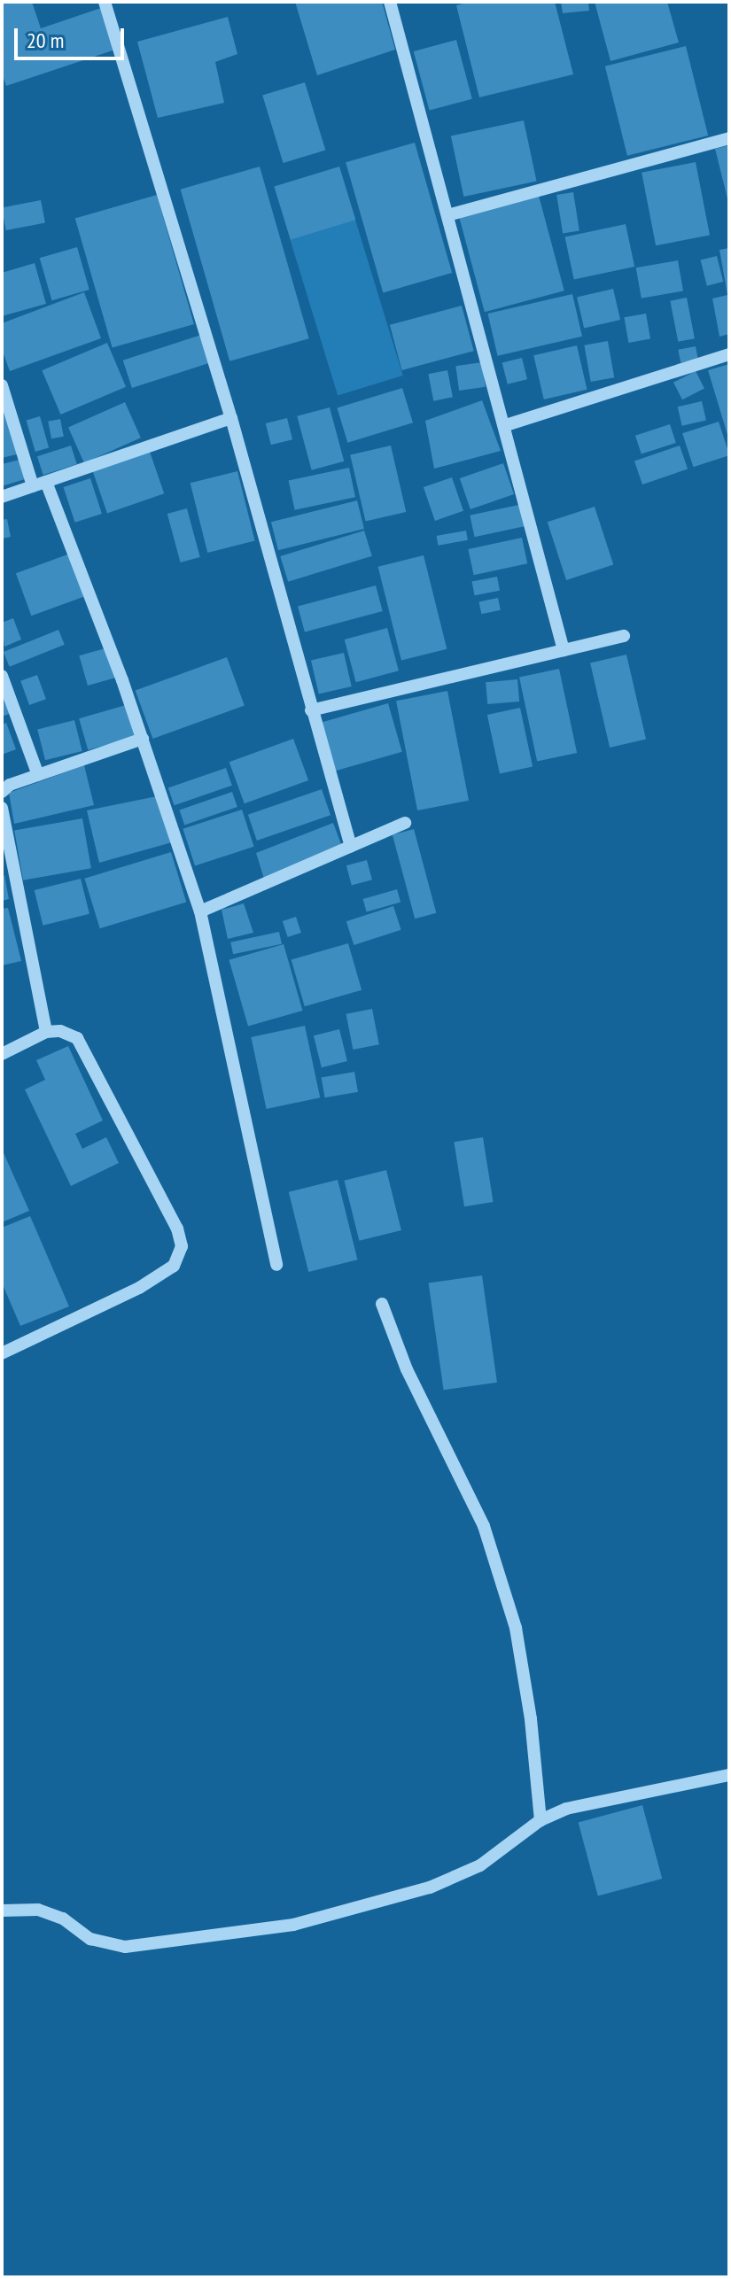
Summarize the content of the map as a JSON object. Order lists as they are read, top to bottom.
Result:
{
  "scale_bar": "20 m"
}
